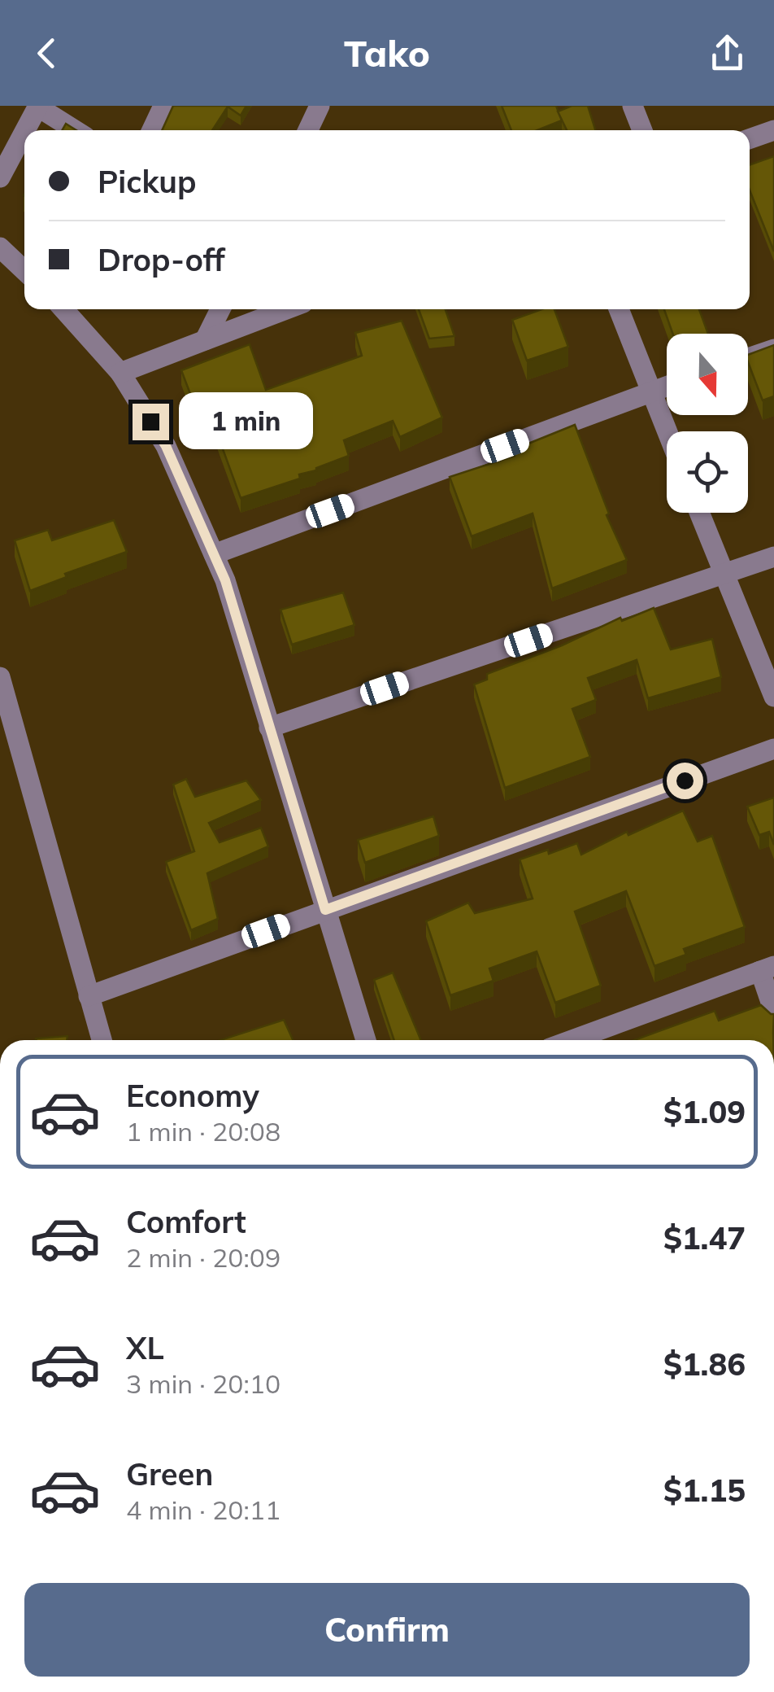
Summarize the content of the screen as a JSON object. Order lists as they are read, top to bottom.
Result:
{
  "north": "bottom",
  "page": {
    "header": "Tako",
    "banner": ["Pickup", "Drop-off"],
    "bubble": "1 min",
    "list": [
      {
        "name": "Economy",
        "note": "1 min · 20:08",
        "value": "$1.09"
      },
      {
        "name": "Comfort",
        "note": "2 min · 20:09",
        "value": "$1.47"
      },
      {
        "name": "XL",
        "note": "3 min · 20:10",
        "value": "$1.86"
      },
      {
        "name": "Green",
        "note": "4 min · 20:11",
        "value": "$1.15"
      }
    ],
    "buttons": "Confirm"
  }
}
